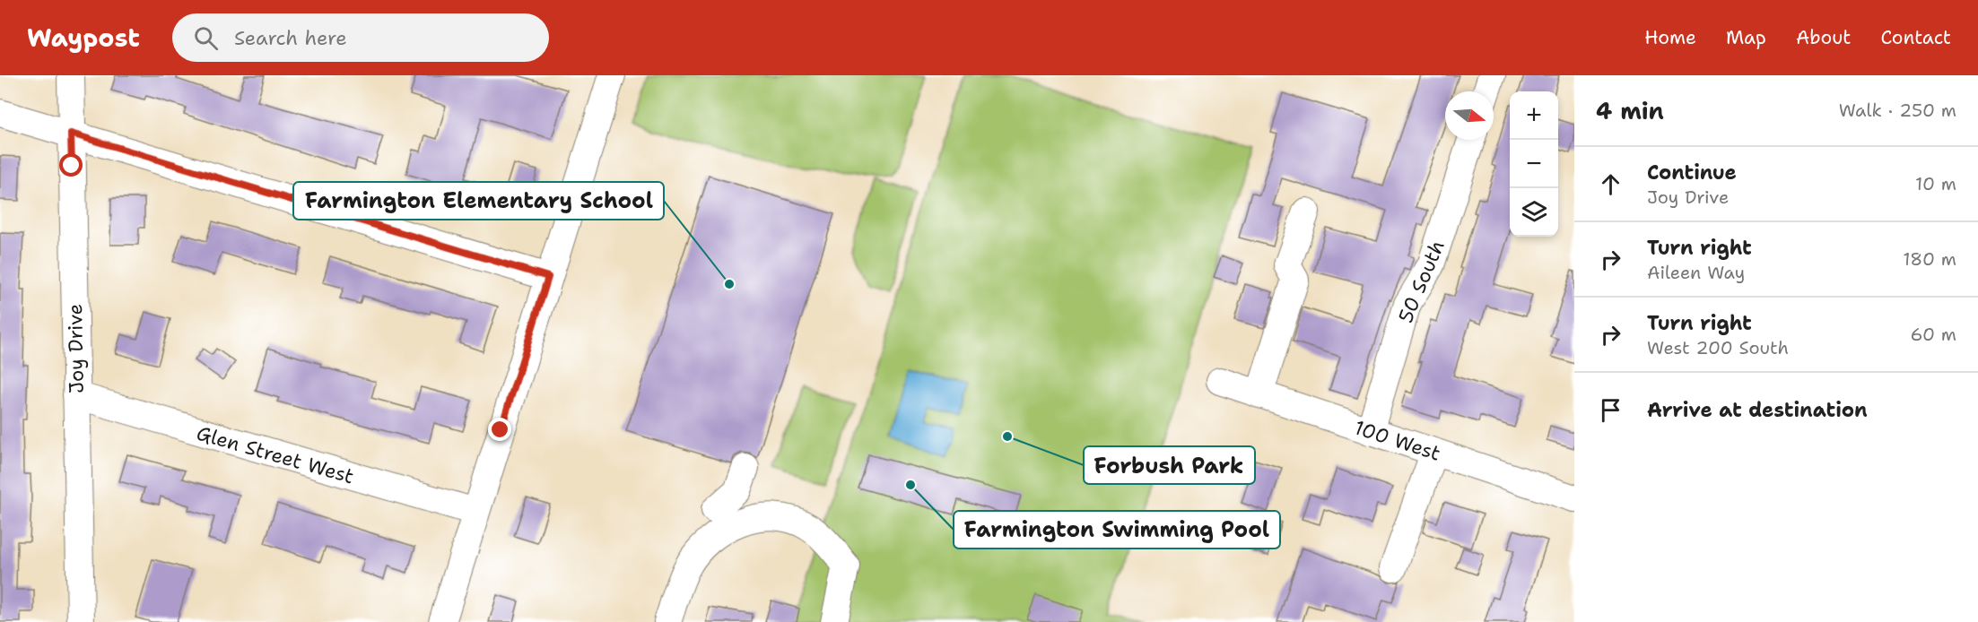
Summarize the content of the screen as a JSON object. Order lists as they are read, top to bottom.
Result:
{
  "streets": {
    "street": [
      "50 South",
      "Joy Drive",
      "100 West",
      "Glen Street West"
    ]
  },
  "crossings": [
    ["50 South", "100 West"],
    ["Joy Drive", "Glen Street West"]
  ],
  "places": ["Farmington Elementary School", "Forbush Park", "Farmington Swimming Pool"],
  "north": "right",
  "page": {
    "header": "Waypost",
    "search": "Search here",
    "nav": [
      "Home",
      "Map",
      "About",
      "Contact"
    ],
    "heading": ["4 min", "Walk · 250 m"],
    "map_buttons": ["+", "−"],
    "list": [
      ["Continue", "Joy Drive", "10 m"],
      ["Turn right", "Aileen Way", "180 m"],
      ["Turn right", "West 200 South", "60 m"],
      "Arrive at destination"
    ]
  }
}
